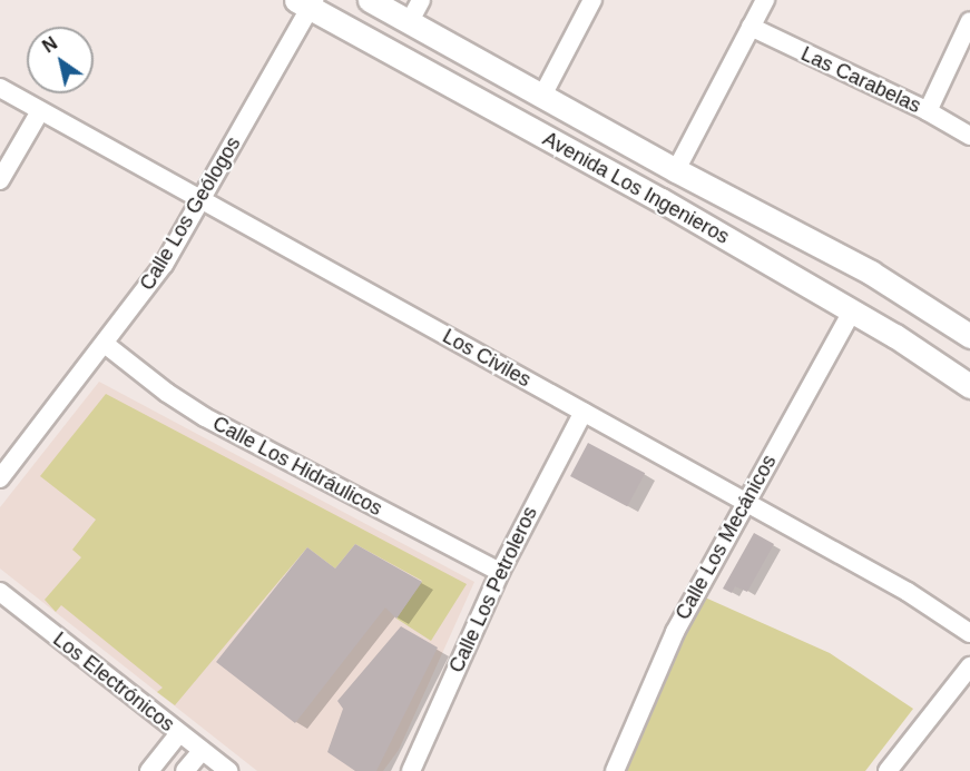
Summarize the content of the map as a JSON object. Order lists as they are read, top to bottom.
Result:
{
  "streets": {
    "street": [
      "Las Carabelas",
      "Avenida Los Ingenieros",
      "Calle Los Geólogos",
      "Los Civiles",
      "Calle Los Hidráulicos",
      "Calle Los Mecánicos",
      "Calle Los Petroleros",
      "Los Electrónicos"
    ]
  },
  "crossings": [
    ["Avenida Los Ingenieros", "Calle Los Geólogos"],
    ["Avenida Los Ingenieros", "Calle Los Mecánicos"],
    ["Calle Los Geólogos", "Los Civiles"],
    ["Calle Los Geólogos", "Calle Los Hidráulicos"],
    ["Los Civiles", "Calle Los Mecánicos"],
    ["Los Civiles", "Calle Los Petroleros"],
    ["Calle Los Hidráulicos", "Calle Los Petroleros"]
  ],
  "north": "top left"
}
